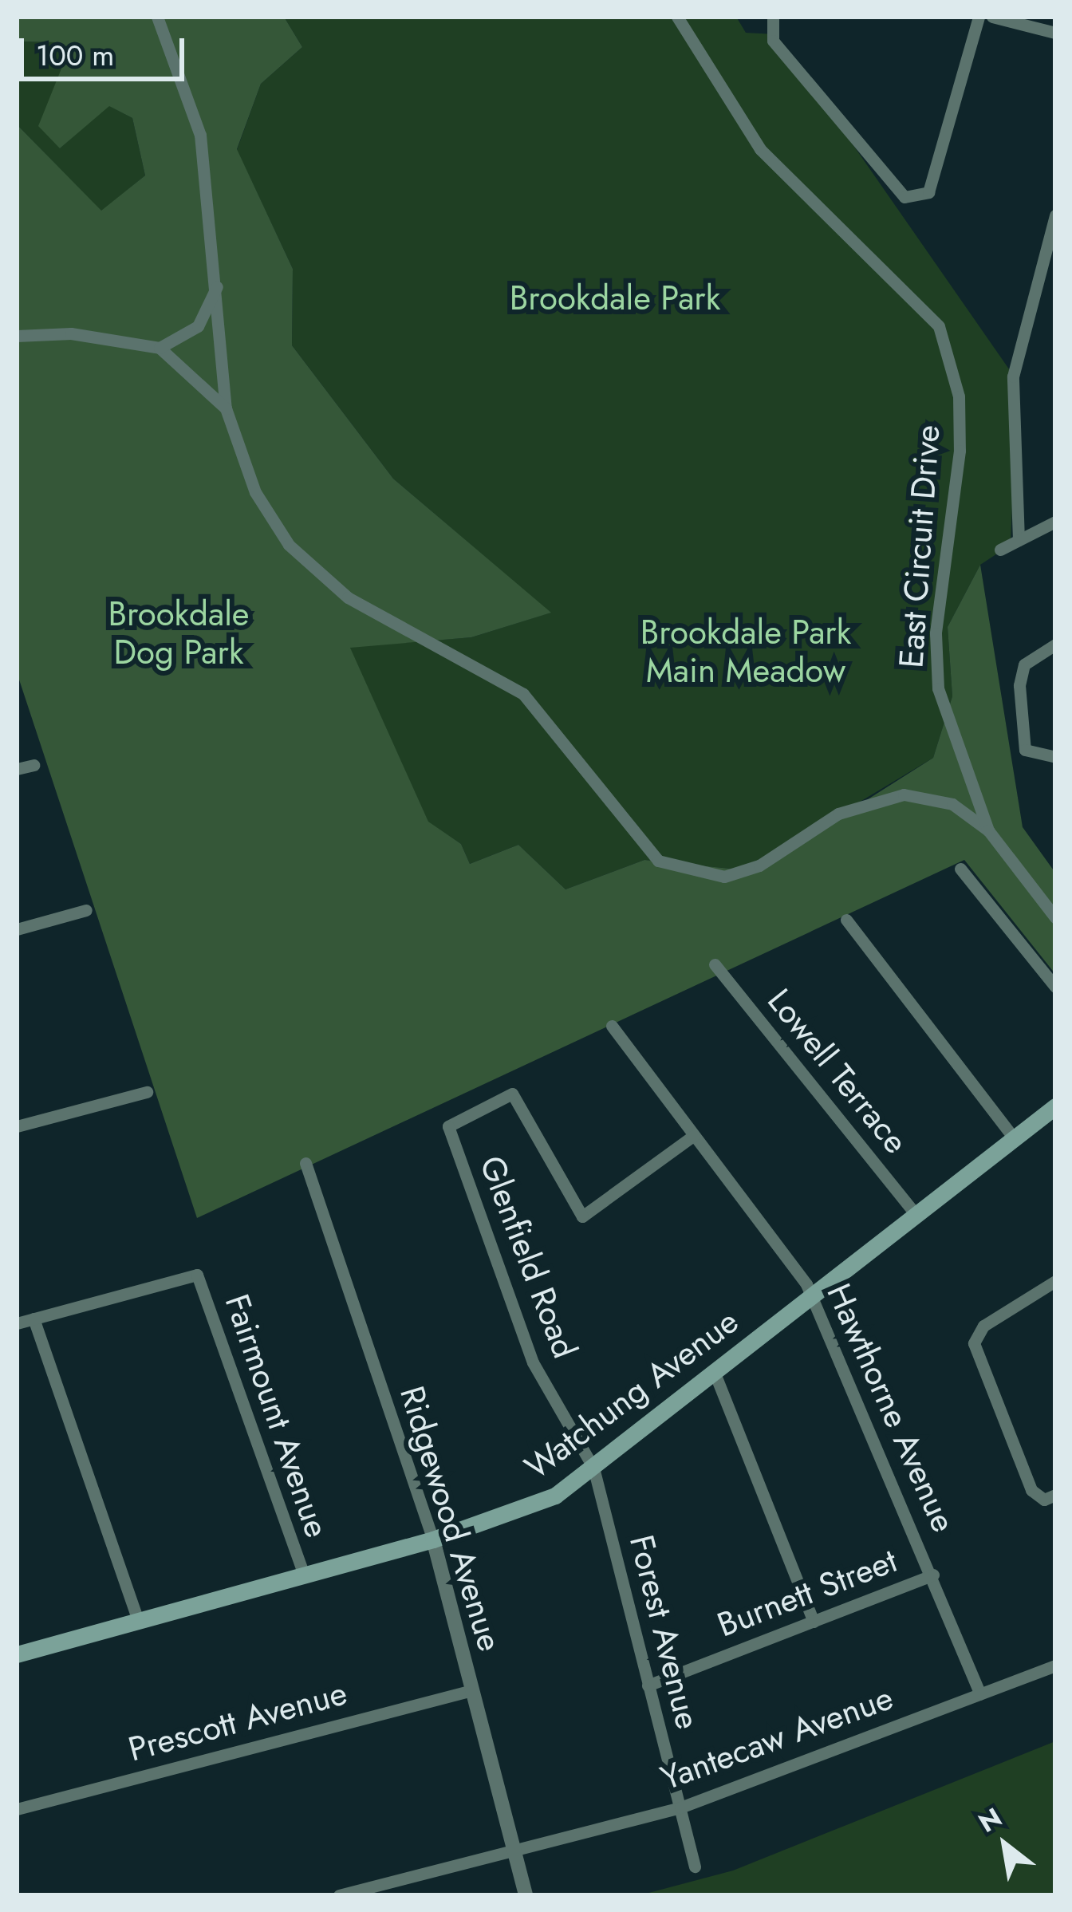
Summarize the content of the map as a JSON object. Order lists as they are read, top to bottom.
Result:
{
  "streets": {
    "main road": ["Watchung Avenue"],
    "street": [
      "East Circuit Drive",
      "Lowell Terrace",
      "Glenfield Road",
      "Hawthorne Avenue",
      "Fairmount Avenue",
      "Ridgewood Avenue",
      "Burnett Street",
      "Forest Avenue",
      "Prescott Avenue",
      "Yantecaw Avenue"
    ]
  },
  "crossings": [
    ["Lowell Terrace", "Watchung Avenue"],
    ["Glenfield Road", "Watchung Avenue"],
    ["Glenfield Road", "Hawthorne Avenue"],
    ["Glenfield Road", "Forest Avenue"],
    ["Watchung Avenue", "Hawthorne Avenue"],
    ["Watchung Avenue", "Fairmount Avenue"],
    ["Watchung Avenue", "Ridgewood Avenue"],
    ["Watchung Avenue", "Forest Avenue"],
    ["Hawthorne Avenue", "Burnett Street"],
    ["Hawthorne Avenue", "Yantecaw Avenue"],
    ["Ridgewood Avenue", "Prescott Avenue"],
    ["Ridgewood Avenue", "Yantecaw Avenue"],
    ["Burnett Street", "Forest Avenue"],
    ["Forest Avenue", "Yantecaw Avenue"]
  ],
  "parks": ["Brookdale Park", "Brookdale Dog Park", "Brookdale Park Main Meadow"],
  "scale_bar": "100 m",
  "north": "top left"
}
